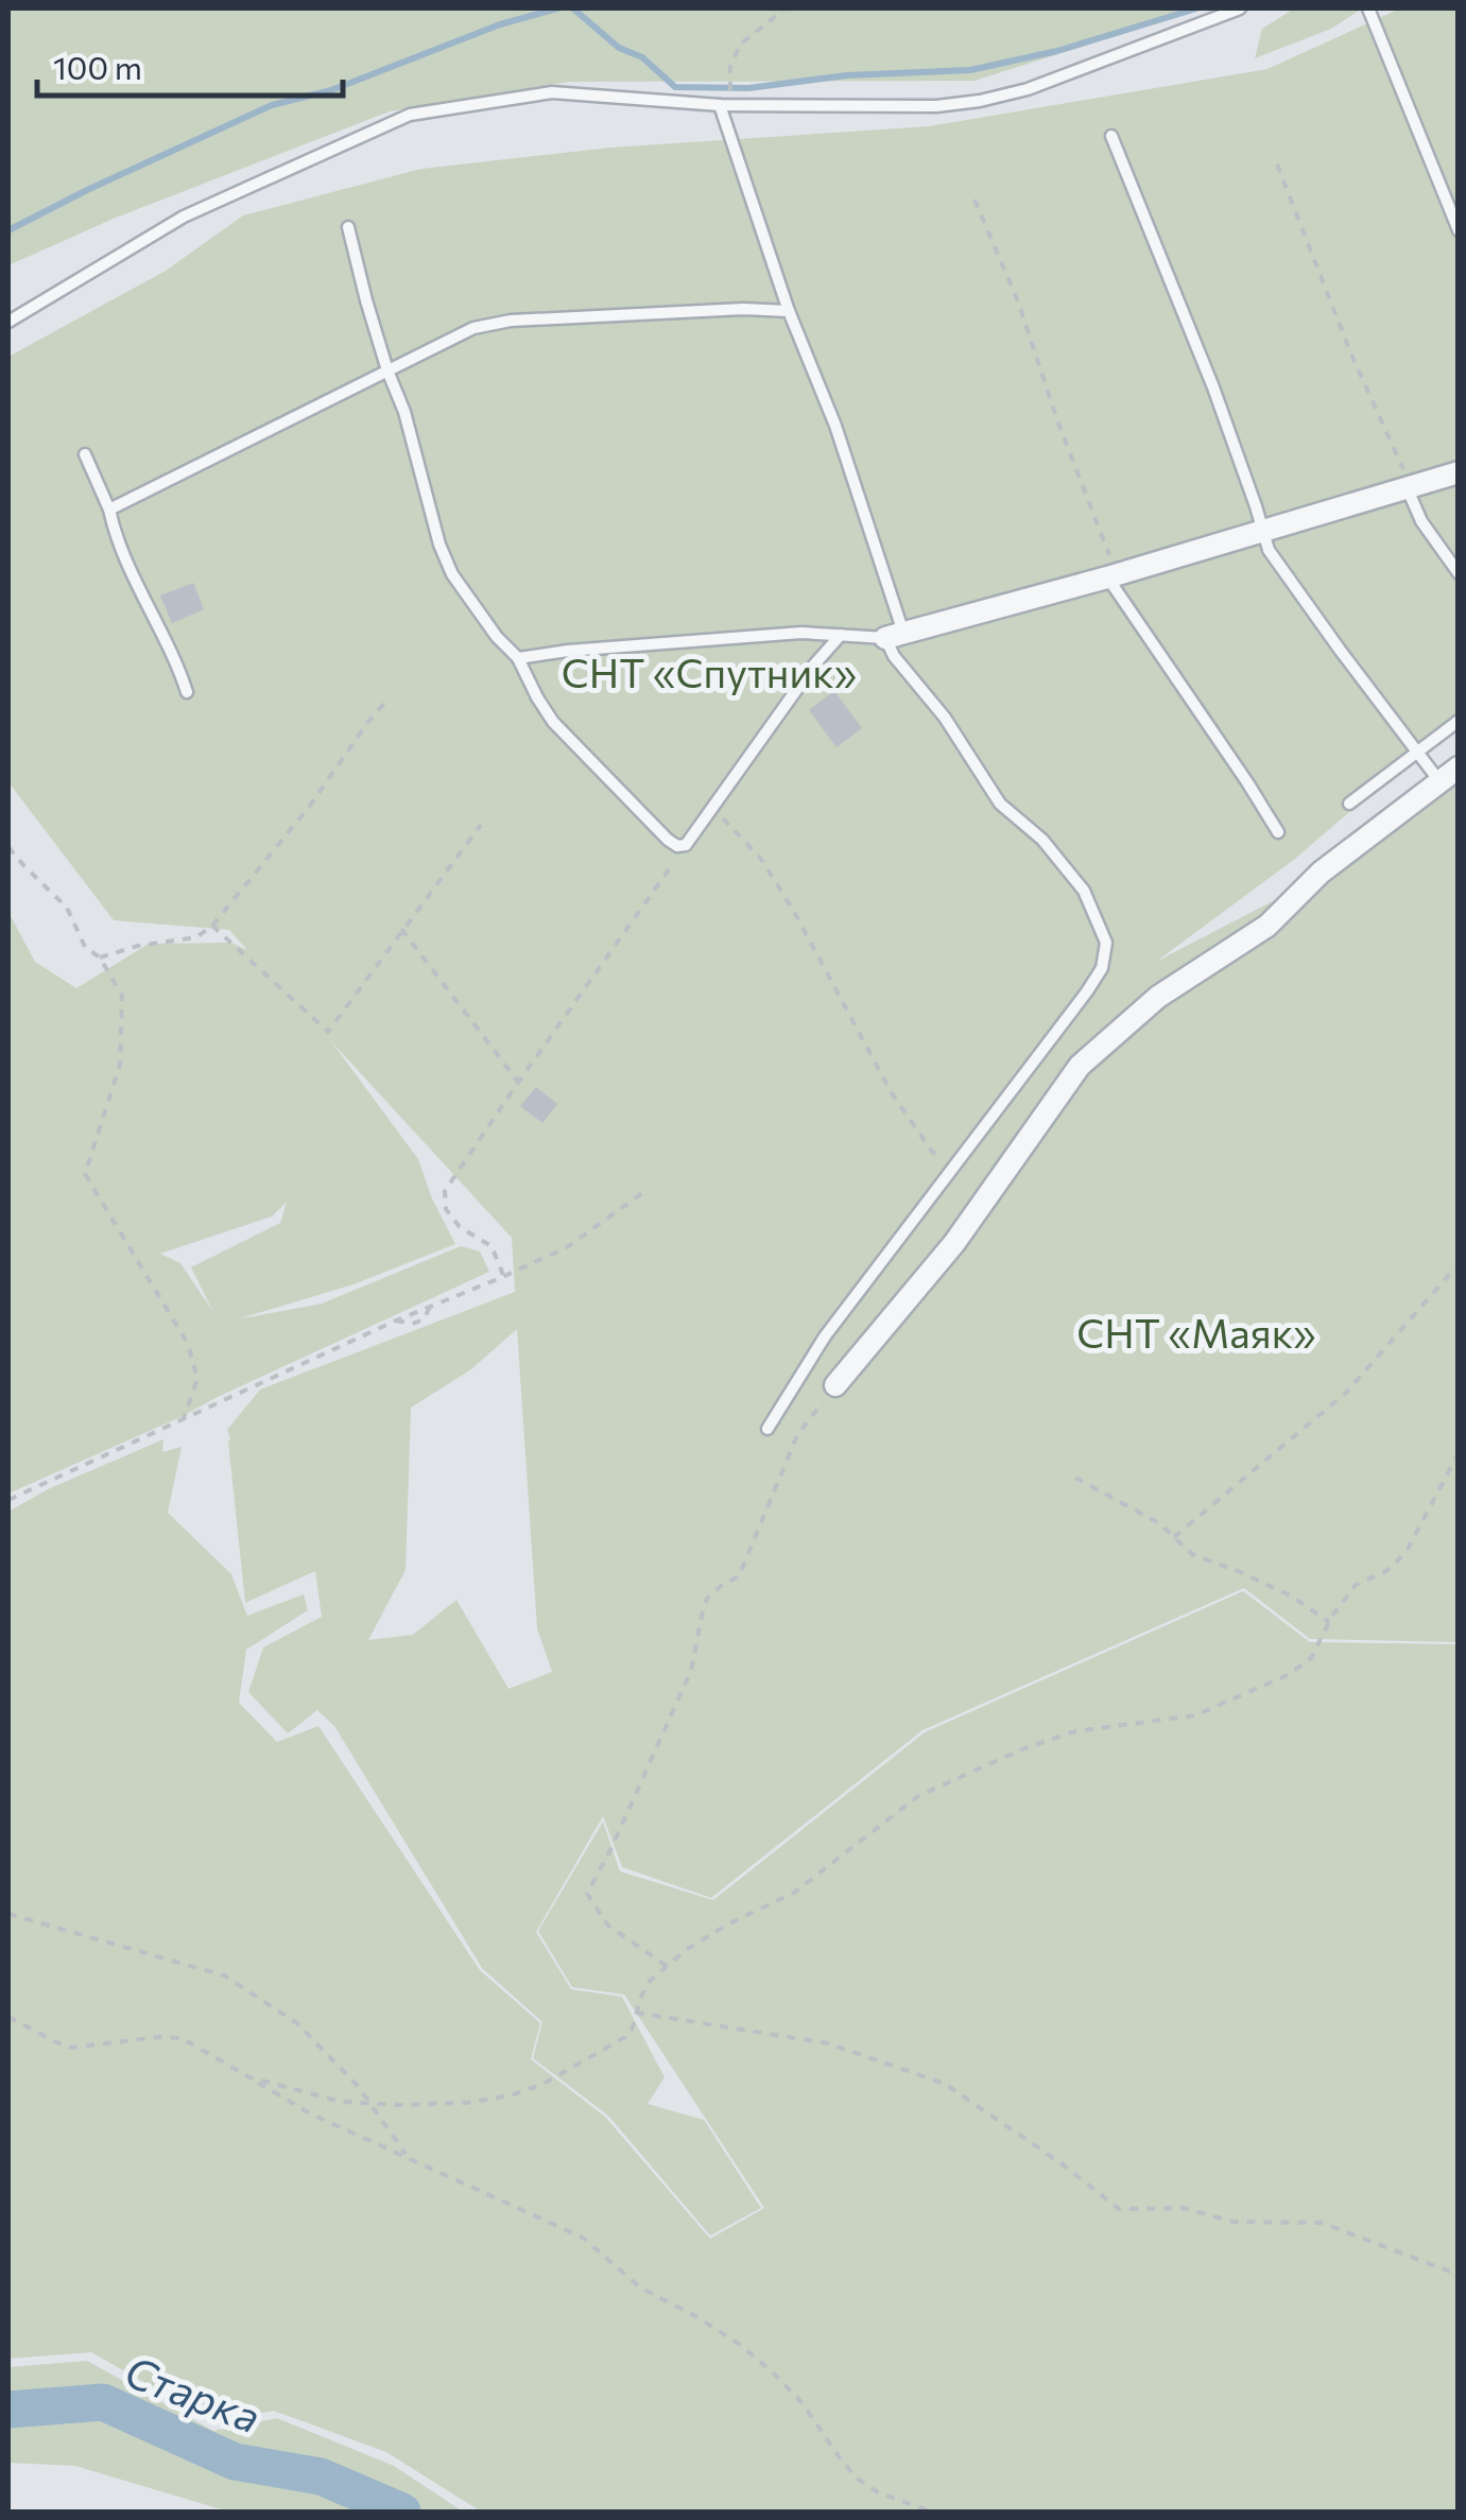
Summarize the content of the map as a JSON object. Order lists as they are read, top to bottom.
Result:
{
  "water": ["Старка"],
  "parks": ["СНТ «Спутник»", "СНТ «Маяк»"],
  "scale_bar": "100 m"
}
